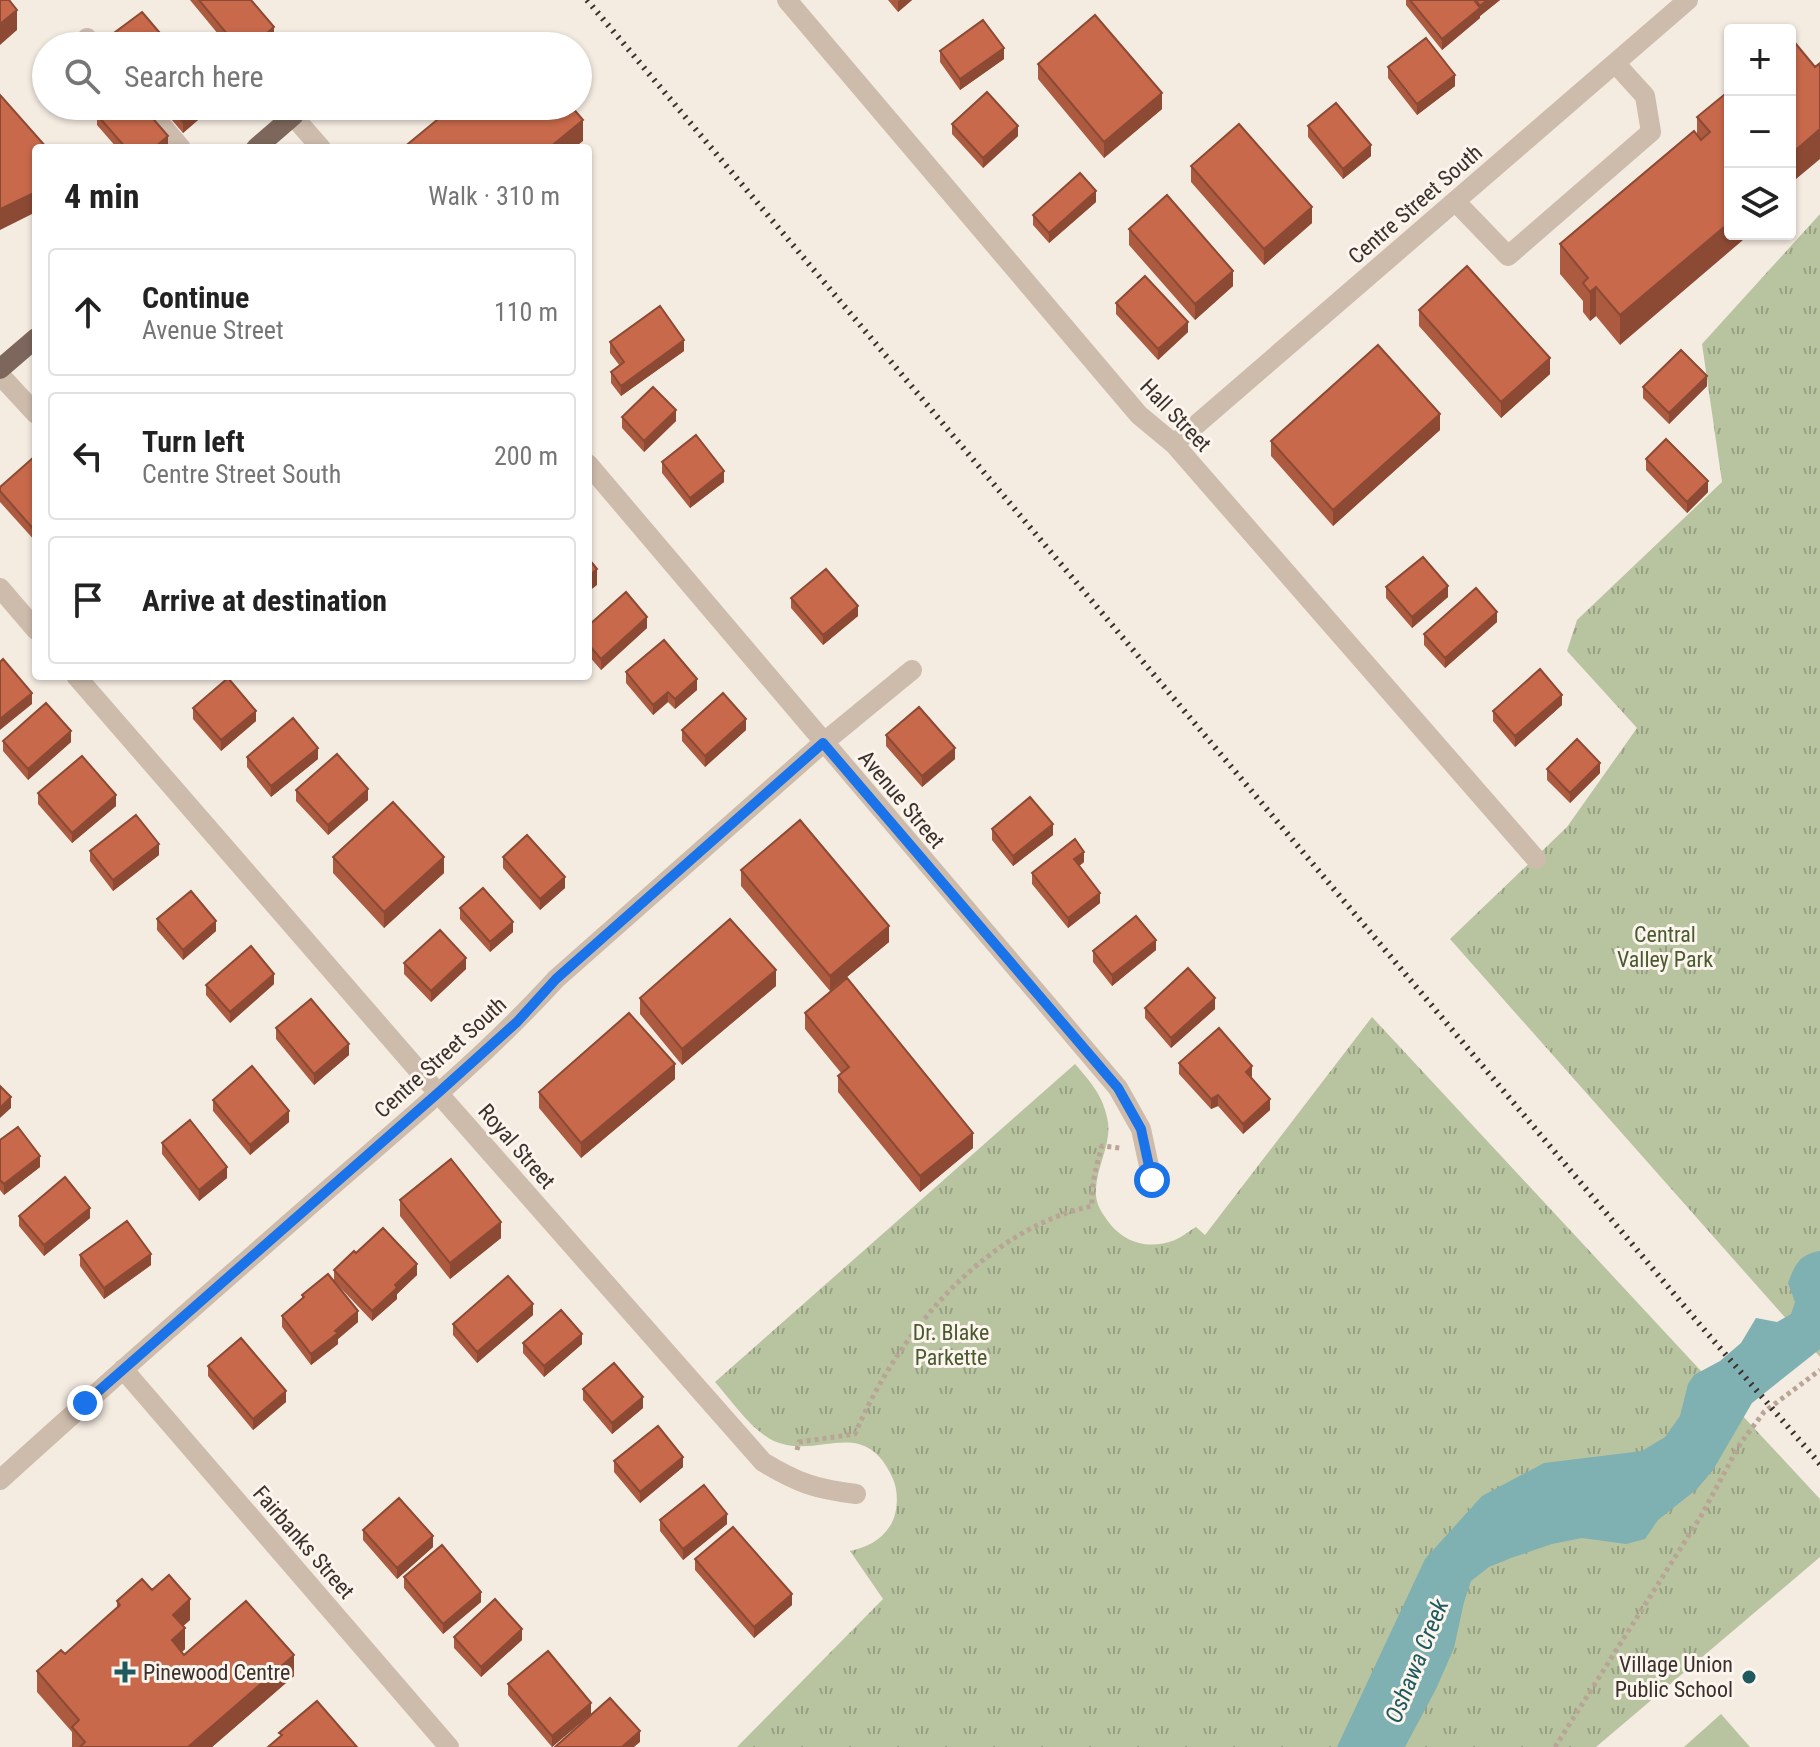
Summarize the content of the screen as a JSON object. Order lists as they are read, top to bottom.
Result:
{
  "streets": {
    "street": [
      "Centre Street South",
      "Hall Street",
      "Avenue Street",
      "Royal Street",
      "Fairbanks Street"
    ]
  },
  "crossings": [
    ["Centre Street South", "Hall Street"],
    ["Centre Street South", "Avenue Street"],
    ["Centre Street South", "Royal Street"],
    ["Centre Street South", "Fairbanks Street"]
  ],
  "water": ["Oshawa Creek"],
  "parks": ["Central Valley Park", "Dr. Blake Parkette"],
  "places": {
    "health": ["Pinewood Centre"],
    "other": ["Village Union Public School"]
  },
  "page": {
    "map_buttons": ["+", "−"],
    "search": "Search here",
    "heading": ["4 min", "Walk · 310 m"],
    "list": [
      ["Continue", "Avenue Street", "110 m"],
      ["Turn left", "Centre Street South", "200 m"],
      "Arrive at destination"
    ]
  }
}
